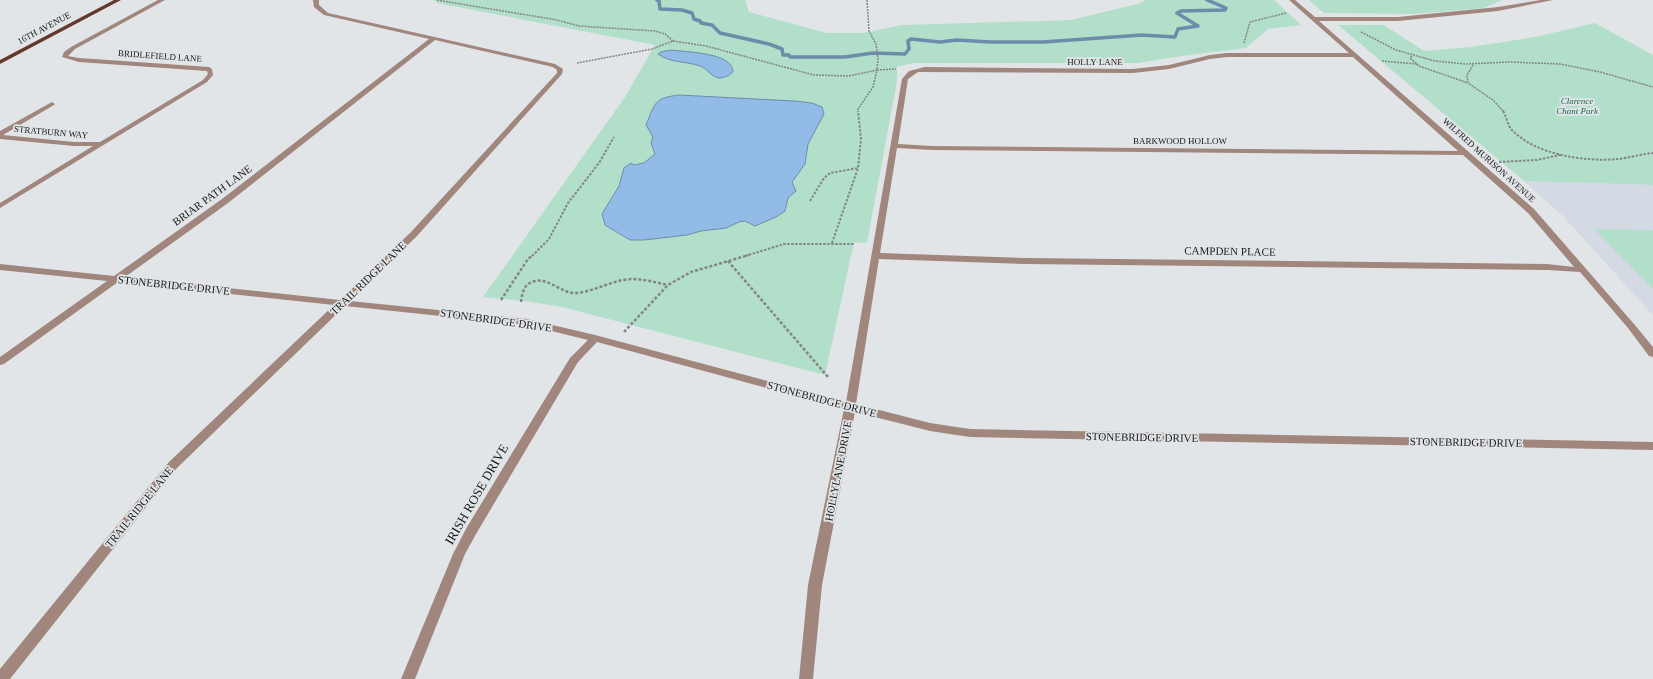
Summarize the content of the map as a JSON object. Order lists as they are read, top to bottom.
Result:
{
  "streets": {
    "main road": ["16TH AVENUE"],
    "street": [
      "BRIDLEFIELD LANE",
      "HOLLY LANE",
      "STRATBURN WAY",
      "BARKWOOD HOLLOW",
      "WILFRED MURISON AVENUE",
      "BRIAR PATH LANE",
      "CAMPDEN PLACE",
      "TRAIL RIDGE LANE",
      "STONEBRIDGE DRIVE",
      "HOLLYLANE DRIVE",
      "IRISH ROSE DRIVE"
    ]
  },
  "crossings": [
    ["BRIDLEFIELD LANE", "STRATBURN WAY"],
    ["HOLLY LANE", "BARKWOOD HOLLOW"],
    ["HOLLY LANE", "WILFRED MURISON AVENUE"],
    ["HOLLY LANE", "HOLLYLANE DRIVE"],
    ["BARKWOOD HOLLOW", "WILFRED MURISON AVENUE"],
    ["BARKWOOD HOLLOW", "HOLLYLANE DRIVE"],
    ["WILFRED MURISON AVENUE", "CAMPDEN PLACE"],
    ["BRIAR PATH LANE", "TRAIL RIDGE LANE"],
    ["BRIAR PATH LANE", "STONEBRIDGE DRIVE"],
    ["CAMPDEN PLACE", "HOLLYLANE DRIVE"],
    ["TRAIL RIDGE LANE", "STONEBRIDGE DRIVE"],
    ["STONEBRIDGE DRIVE", "HOLLYLANE DRIVE"],
    ["STONEBRIDGE DRIVE", "IRISH ROSE DRIVE"]
  ],
  "parks": ["Clarence Chant Park"]
}
